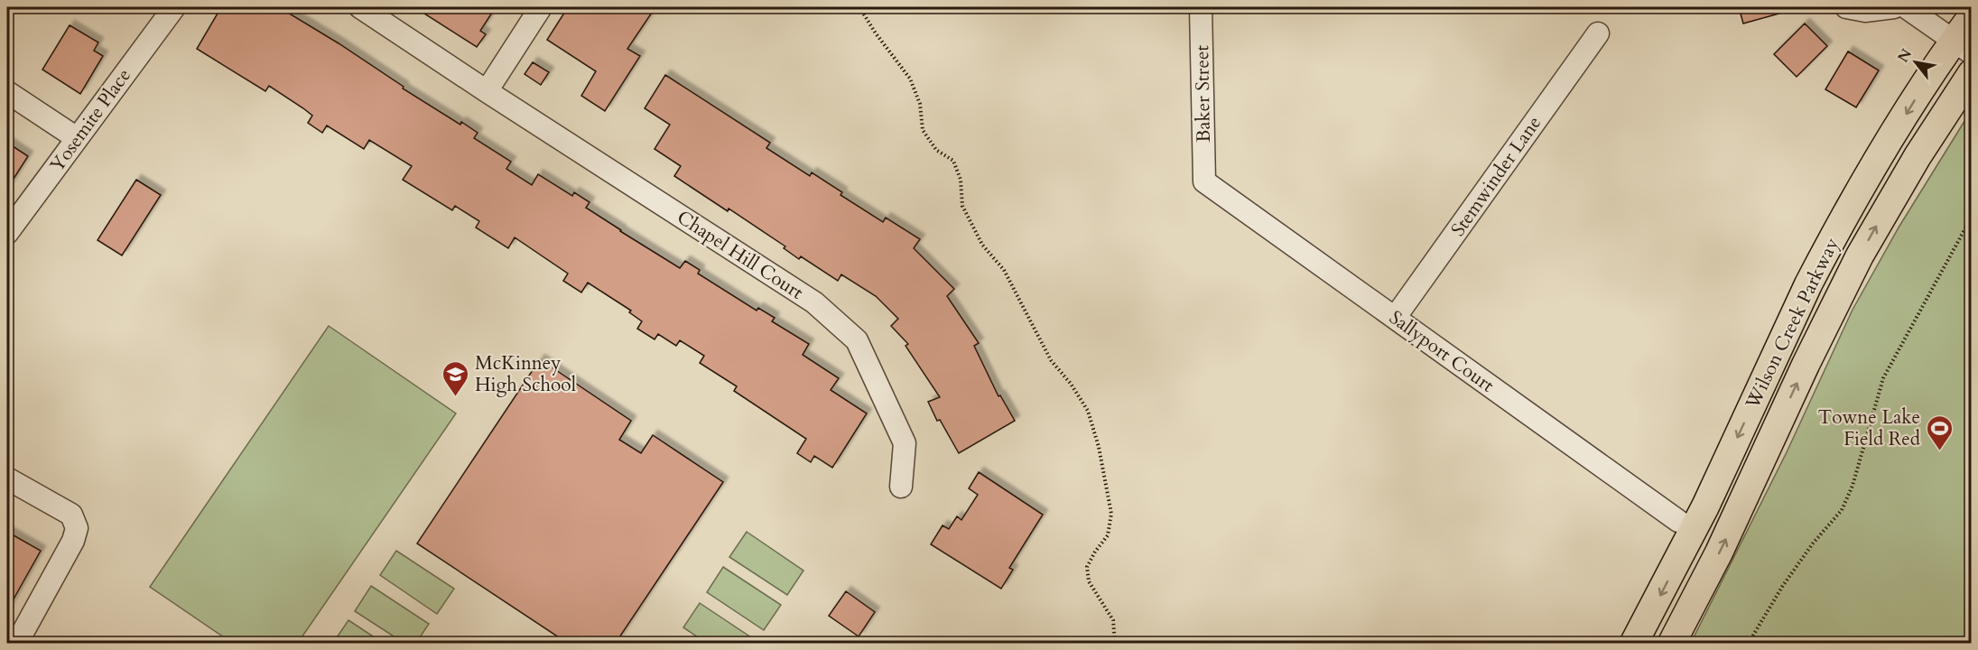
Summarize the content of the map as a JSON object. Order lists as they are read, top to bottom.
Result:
{
  "streets": {
    "main road": ["Wilson Creek Parkway"],
    "street": [
      "Baker Street",
      "Yosemite Place",
      "Stemwinder Lane",
      "Chapel Hill Court",
      "Sallyport Court"
    ]
  },
  "crossings": [
    ["Baker Street", "Sallyport Court"],
    ["Stemwinder Lane", "Sallyport Court"]
  ],
  "places": {
    "school or university": ["McKinney High School"],
    "sports": ["Towne Lake Field Red"]
  },
  "north": "top left"
}
